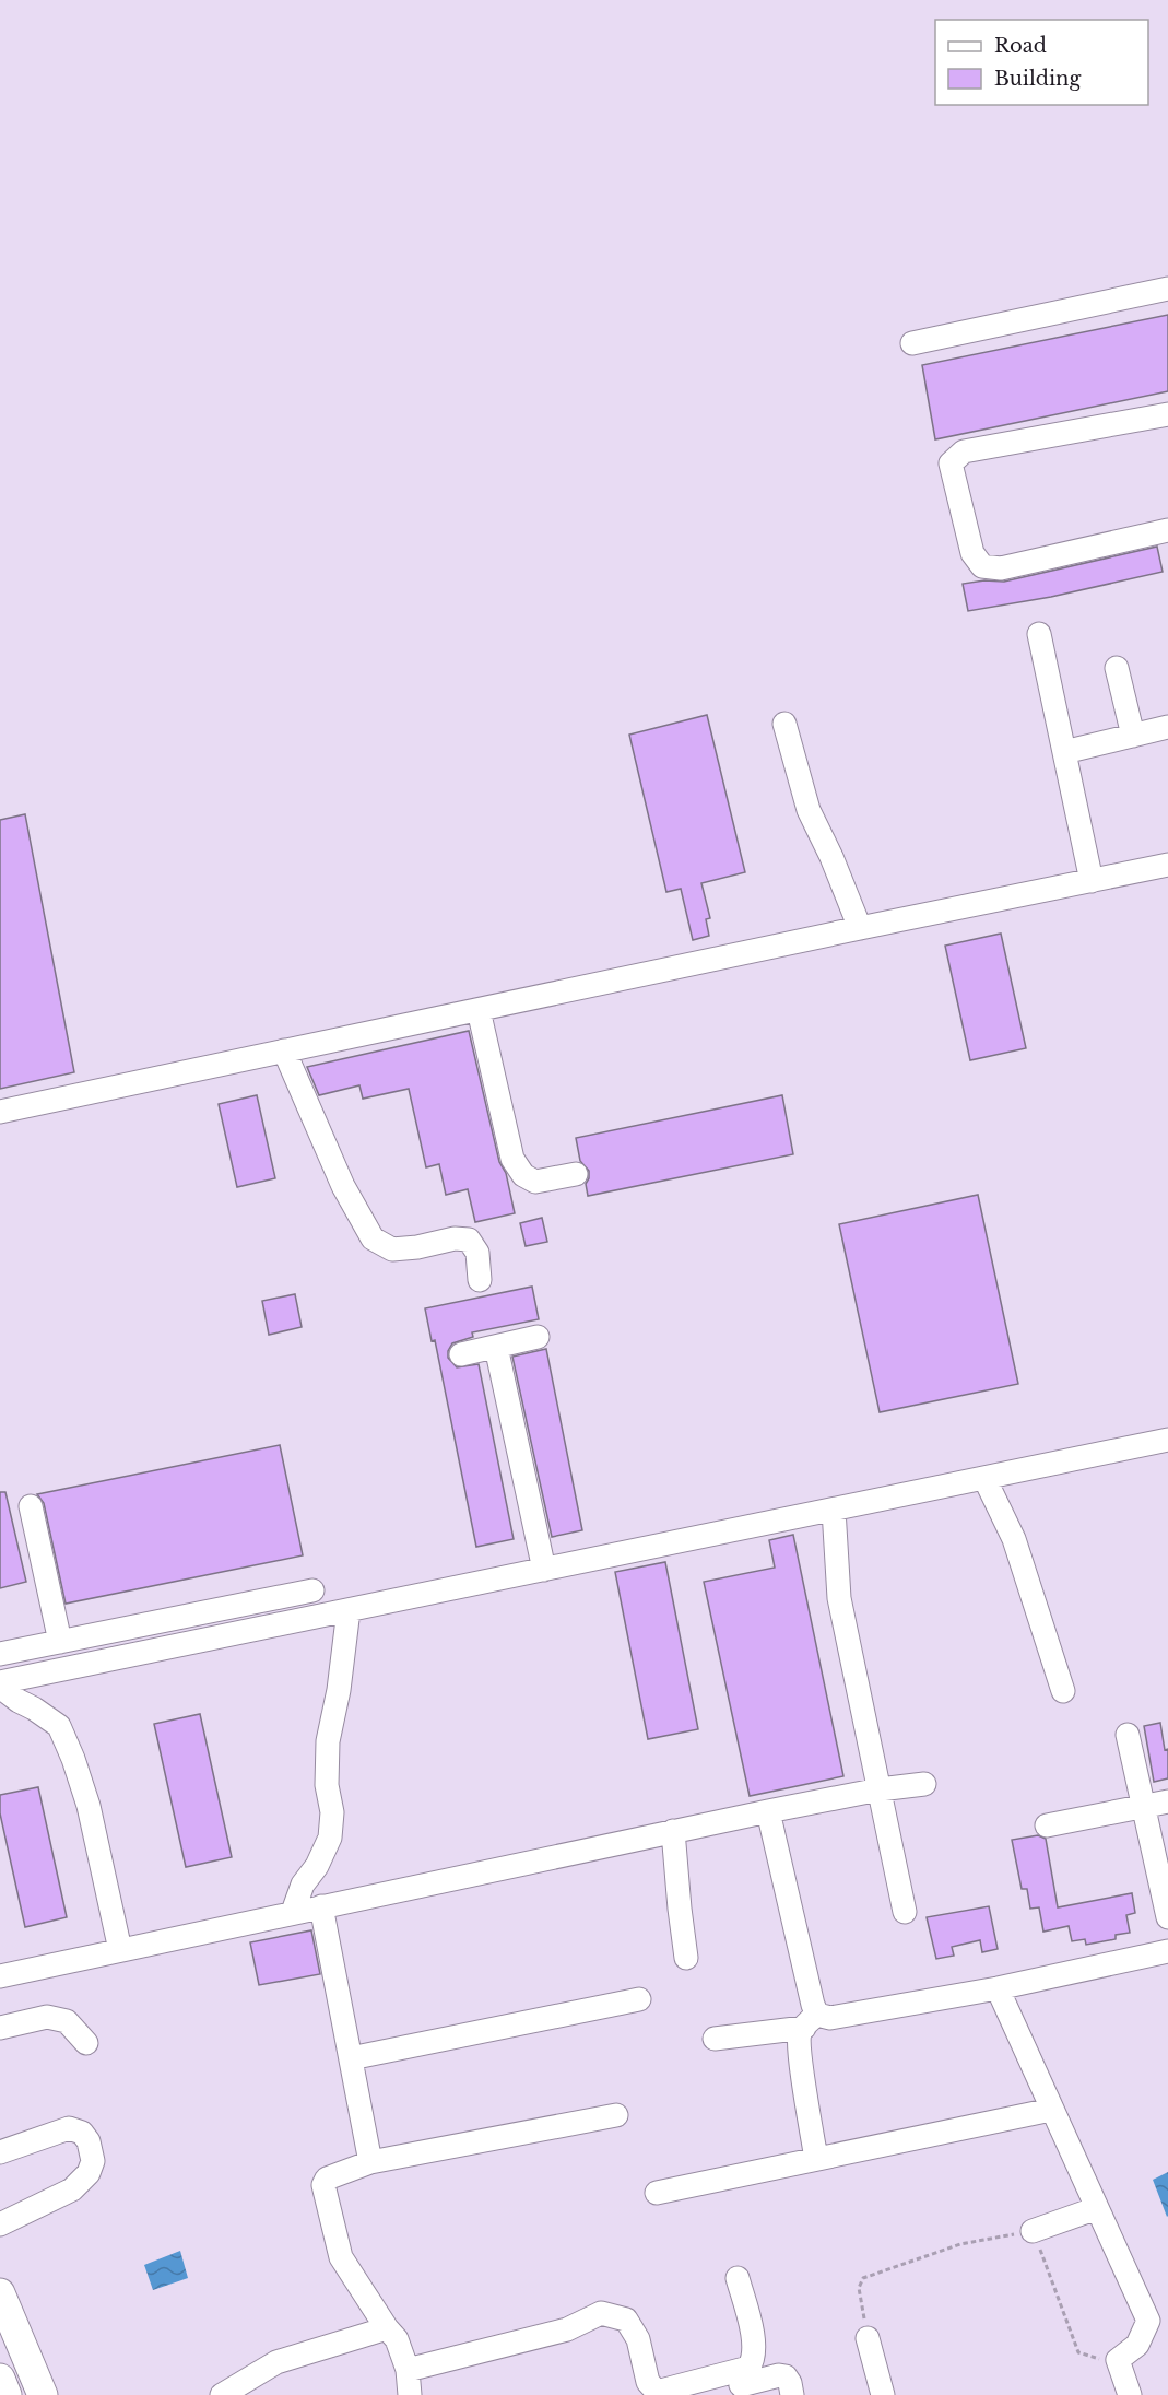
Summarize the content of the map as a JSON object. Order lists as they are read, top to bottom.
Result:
{
  "legend": ["Road", "Building"]
}
